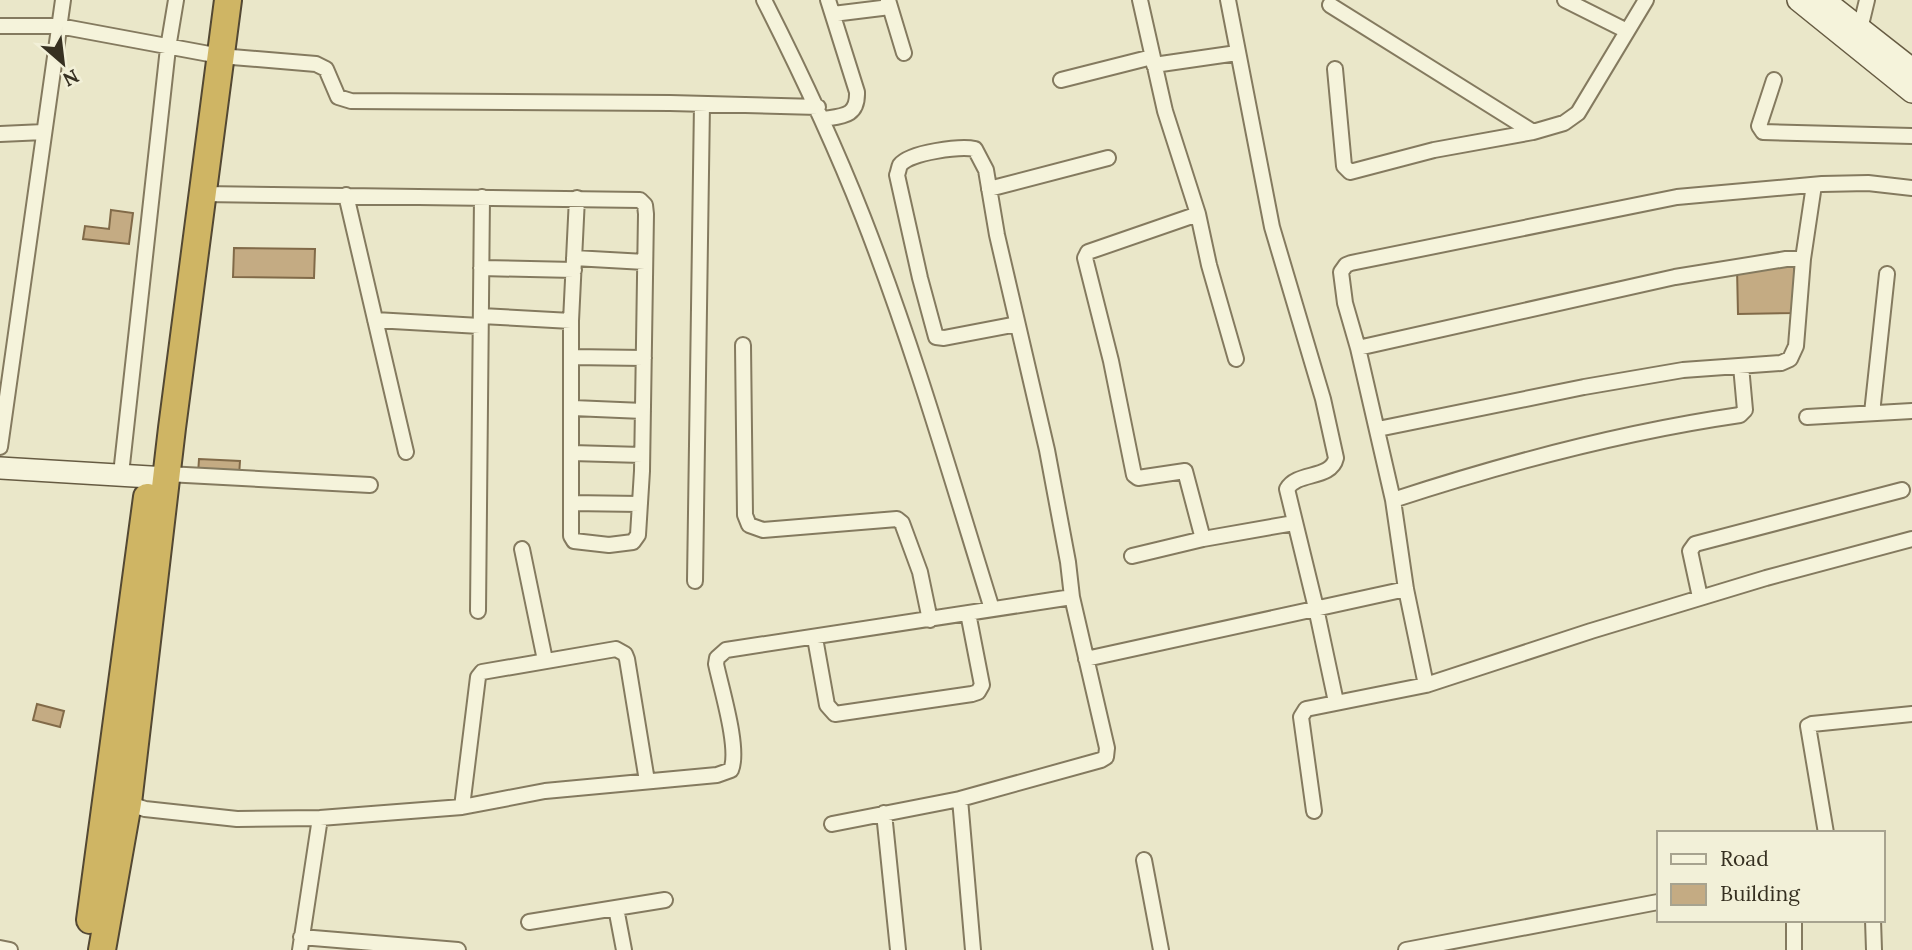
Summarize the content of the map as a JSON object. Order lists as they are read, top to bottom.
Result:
{
  "legend": ["Road", "Building"],
  "north": "bottom right"
}
